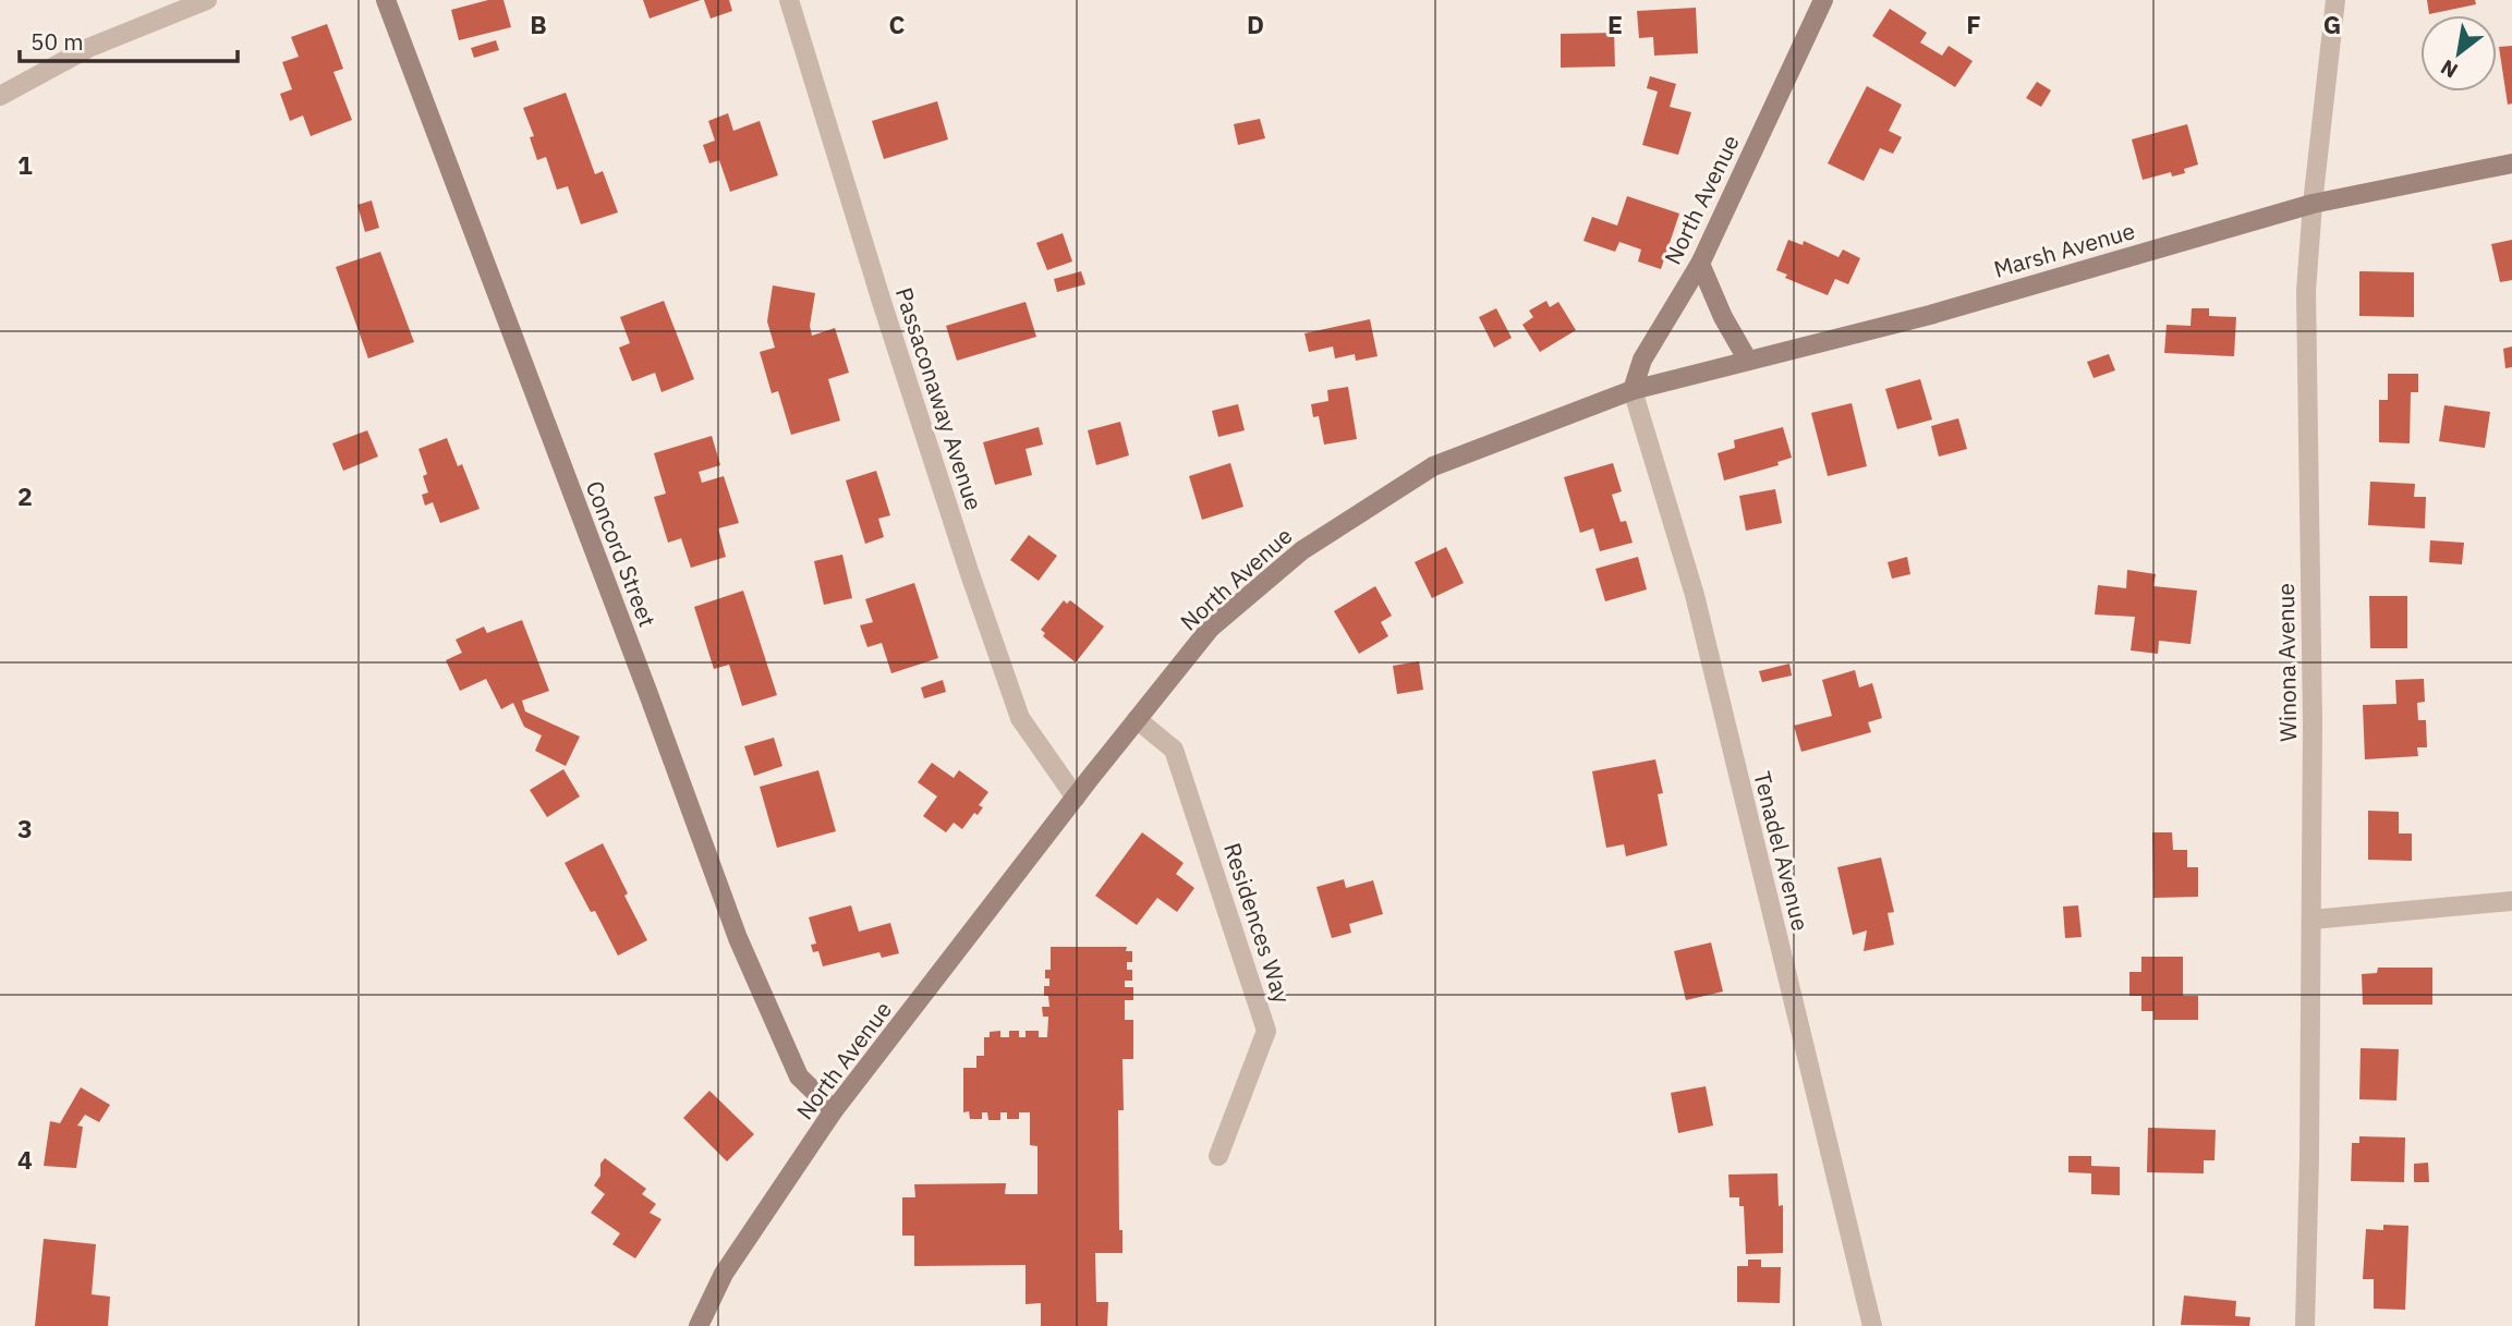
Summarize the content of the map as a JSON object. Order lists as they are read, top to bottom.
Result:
{
  "streets": {
    "main road": ["North Avenue", "Marsh Avenue", "Concord Street"],
    "street": [
      "Passaconaway Avenue",
      "Winona Avenue",
      "Tenadel Avenue",
      "Residences Way"
    ]
  },
  "crossings": [
    ["North Avenue", "Marsh Avenue"],
    ["North Avenue", "Passaconaway Avenue"],
    ["North Avenue", "Concord Street"],
    ["North Avenue", "Tenadel Avenue"],
    ["North Avenue", "Residences Way"],
    ["Marsh Avenue", "Winona Avenue"],
    ["Marsh Avenue", "Tenadel Avenue"]
  ],
  "scale_bar": "50 m",
  "north": "bottom left",
  "grid": {
    "columns": [
      "B",
      "C",
      "D",
      "E",
      "F",
      "G"
    ],
    "rows": [
      "1",
      "2",
      "3",
      "4"
    ]
  }
}
